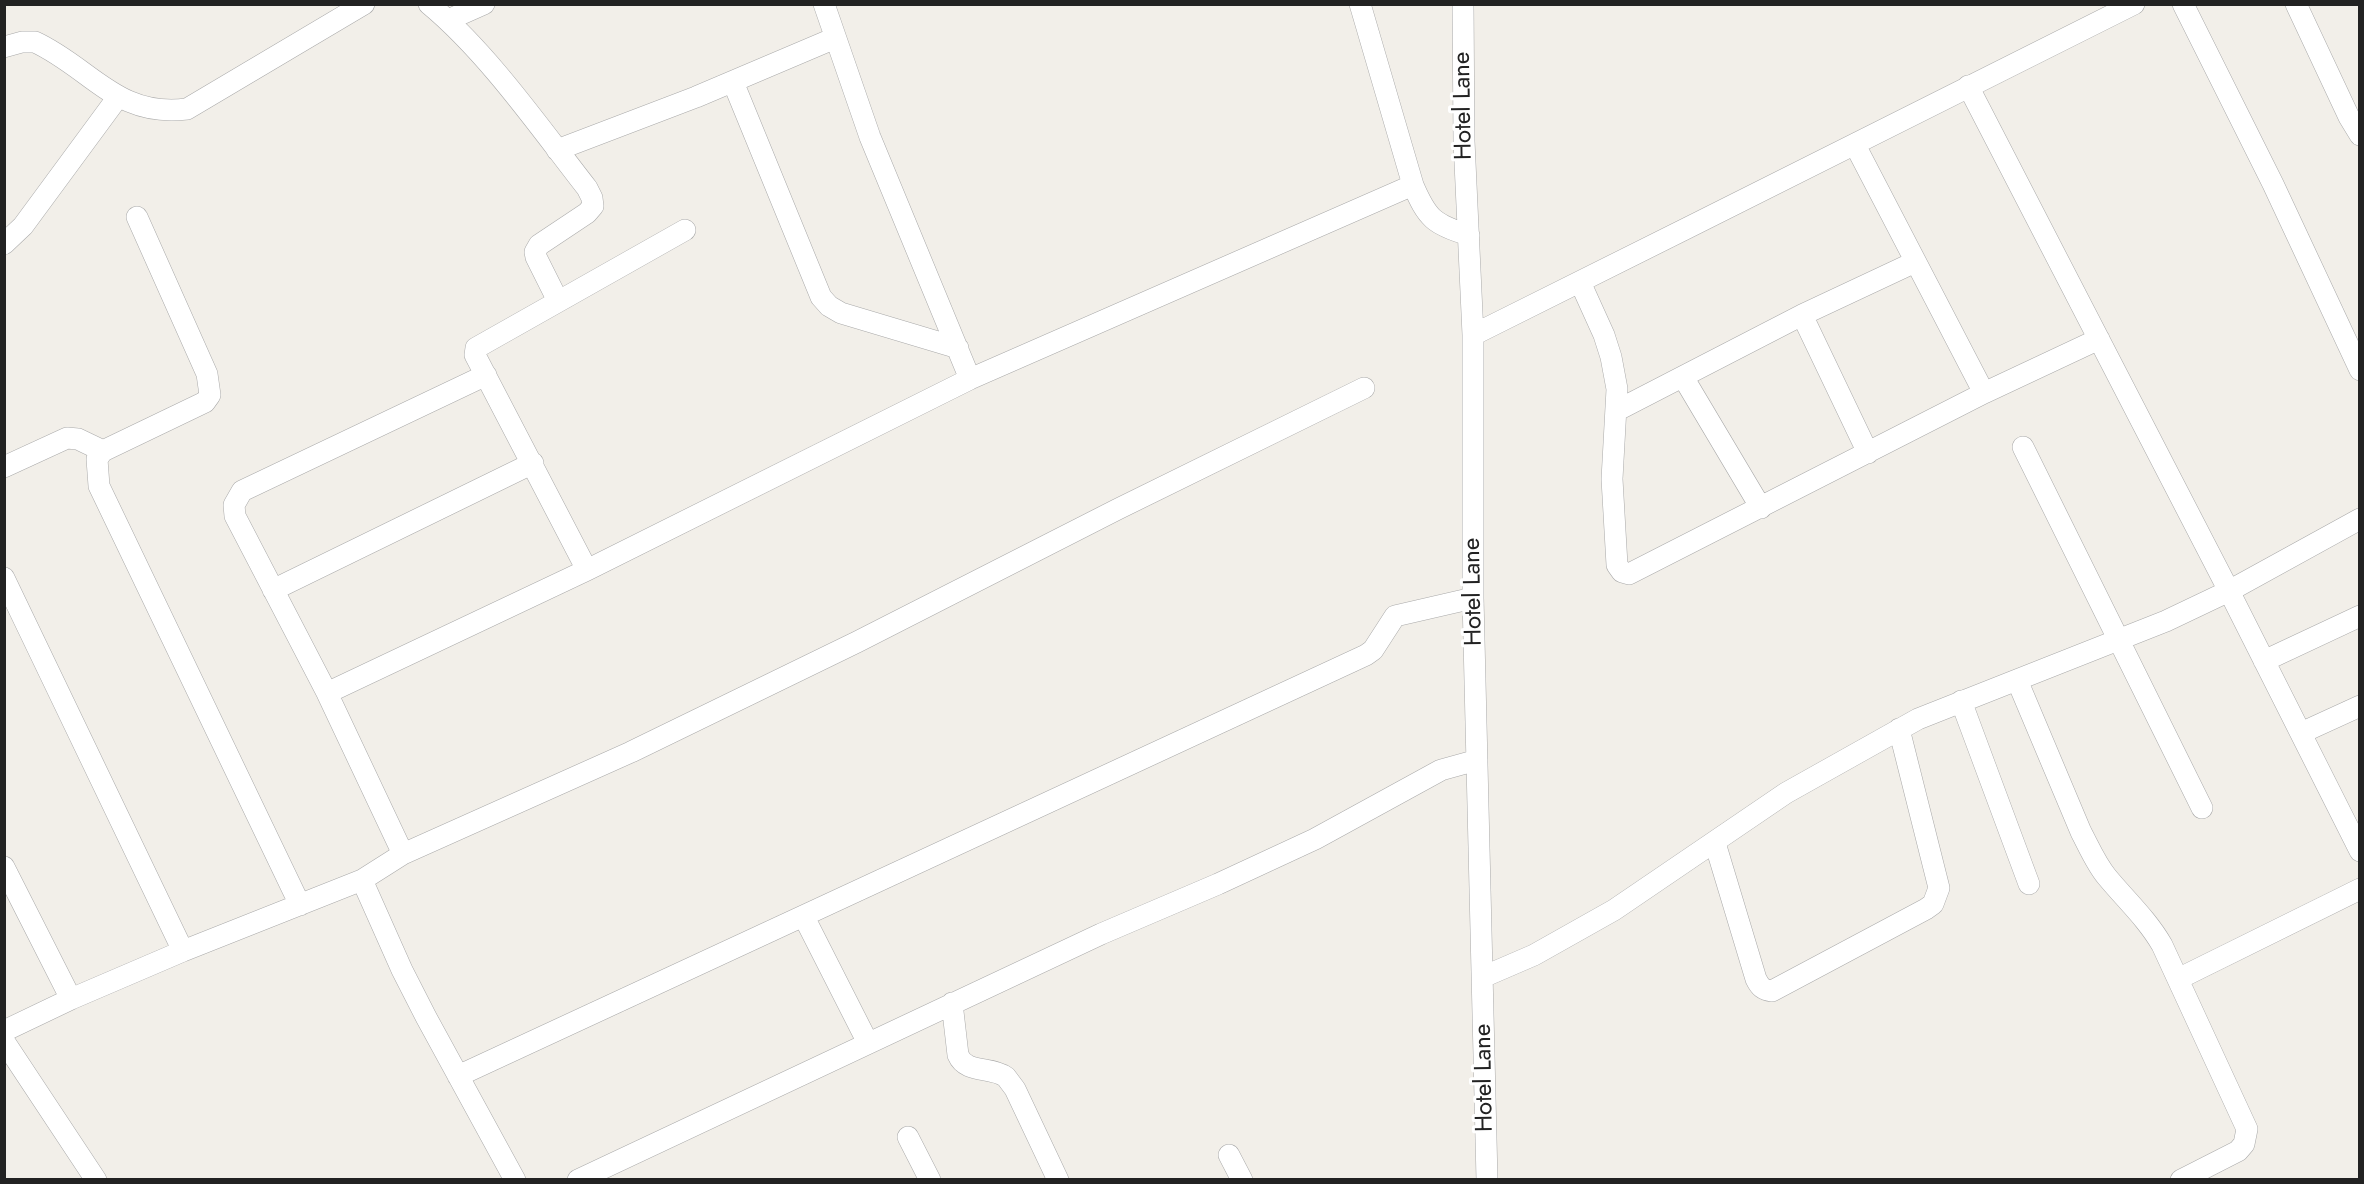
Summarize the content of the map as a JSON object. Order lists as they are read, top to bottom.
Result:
{
  "streets": {
    "street": ["Hotel Lane"]
  }
}
